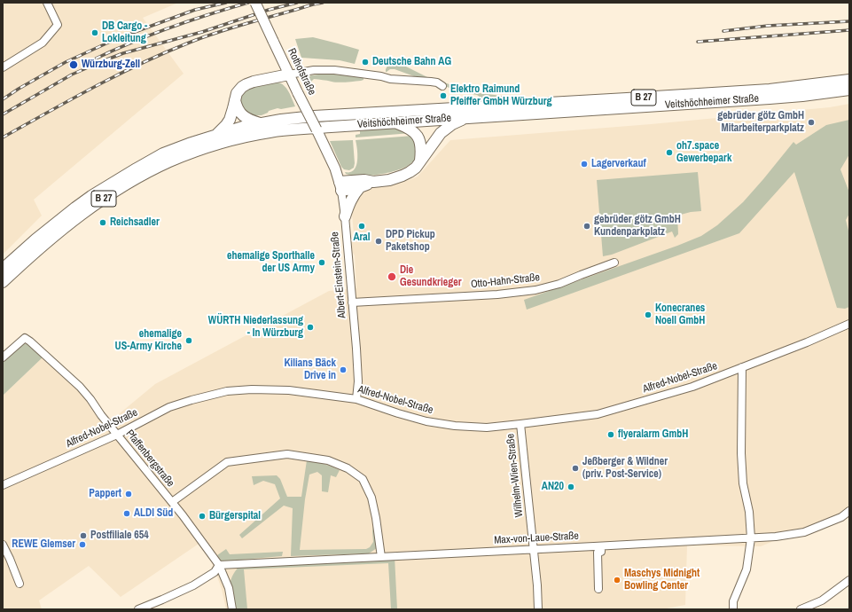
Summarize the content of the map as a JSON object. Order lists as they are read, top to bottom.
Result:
{
  "streets": {
    "highway": ["B 27", "Veitshöchheimer Straße"],
    "main road": ["Rothofstraße", "Albert-Einstein-Straße"],
    "street": [
      "Otto-Hahn-Straße",
      "Alfred-Nobel-Straße",
      "Pfaffenbergstraße",
      "Wilhelm-Wien-Straße",
      "Max-von-Laue-Straße"
    ]
  },
  "crossings": [
    ["Rothofstraße", "Albert-Einstein-Straße"],
    ["Albert-Einstein-Straße", "Otto-Hahn-Straße"],
    ["Albert-Einstein-Straße", "Alfred-Nobel-Straße"],
    ["Alfred-Nobel-Straße", "Pfaffenbergstraße"],
    ["Alfred-Nobel-Straße", "Wilhelm-Wien-Straße"],
    ["Pfaffenbergstraße", "Max-von-Laue-Straße"],
    ["Wilhelm-Wien-Straße", "Max-von-Laue-Straße"]
  ],
  "places": [
    "DB Cargo - Lokleitung",
    "Deutsche Bahn AG",
    "Würzburg-Zell",
    "Elektro Raimund Pfeiffer GmbH Würzburg",
    "gebrüder götz GmbH Mitarbeiterparkplatz",
    "oh7.space Gewerbepark",
    "Lagerverkauf",
    "Reichsadler",
    "Aral",
    "gebrüder götz GmbH Kundenparkplatz",
    "DPD Pickup Paketshop",
    "ehemalige Sporthalle der US Army",
    "Die Gesundkrieger",
    "Konecranes Noell GmbH",
    "WÜRTH Niederlassung - In Würzburg",
    "ehemalige US-Army Kirche",
    "Kilians Bäck Drive in",
    "flyeralarm GmbH",
    "Jeßberger & Wildner (priv. Post-Service)",
    "AN20",
    "Pappert",
    "ALDI Süd",
    "Bürgerspital",
    "Postfiliale 654",
    "REWE Glemser",
    "Maschys Midnight Bowling Center"
  ]
}
